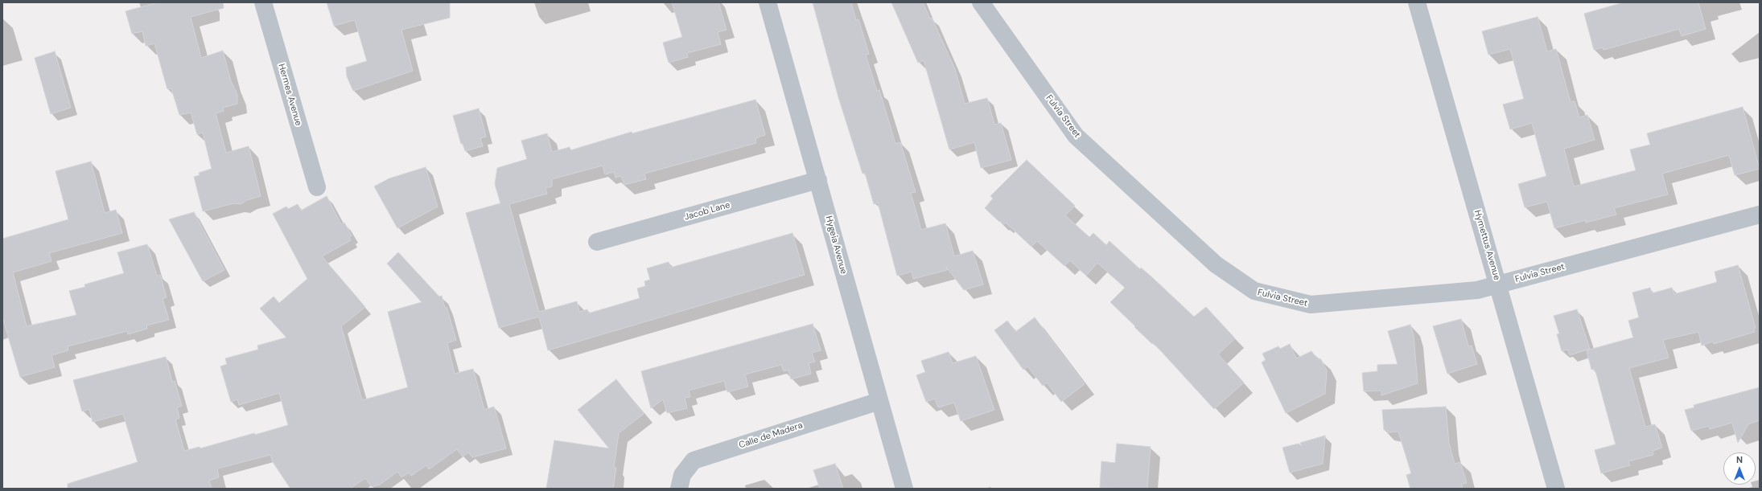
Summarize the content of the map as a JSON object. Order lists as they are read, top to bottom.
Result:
{
  "streets": {
    "street": [
      "Hermes Avenue",
      "Fulvia Street",
      "Jacob Lane",
      "Hygeia Avenue",
      "Hymettus Avenue",
      "Calle de Madera"
    ]
  },
  "crossings": [
    ["Fulvia Street", "Hymettus Avenue"],
    ["Jacob Lane", "Hygeia Avenue"],
    ["Hygeia Avenue", "Calle de Madera"]
  ],
  "north": "top"
}
